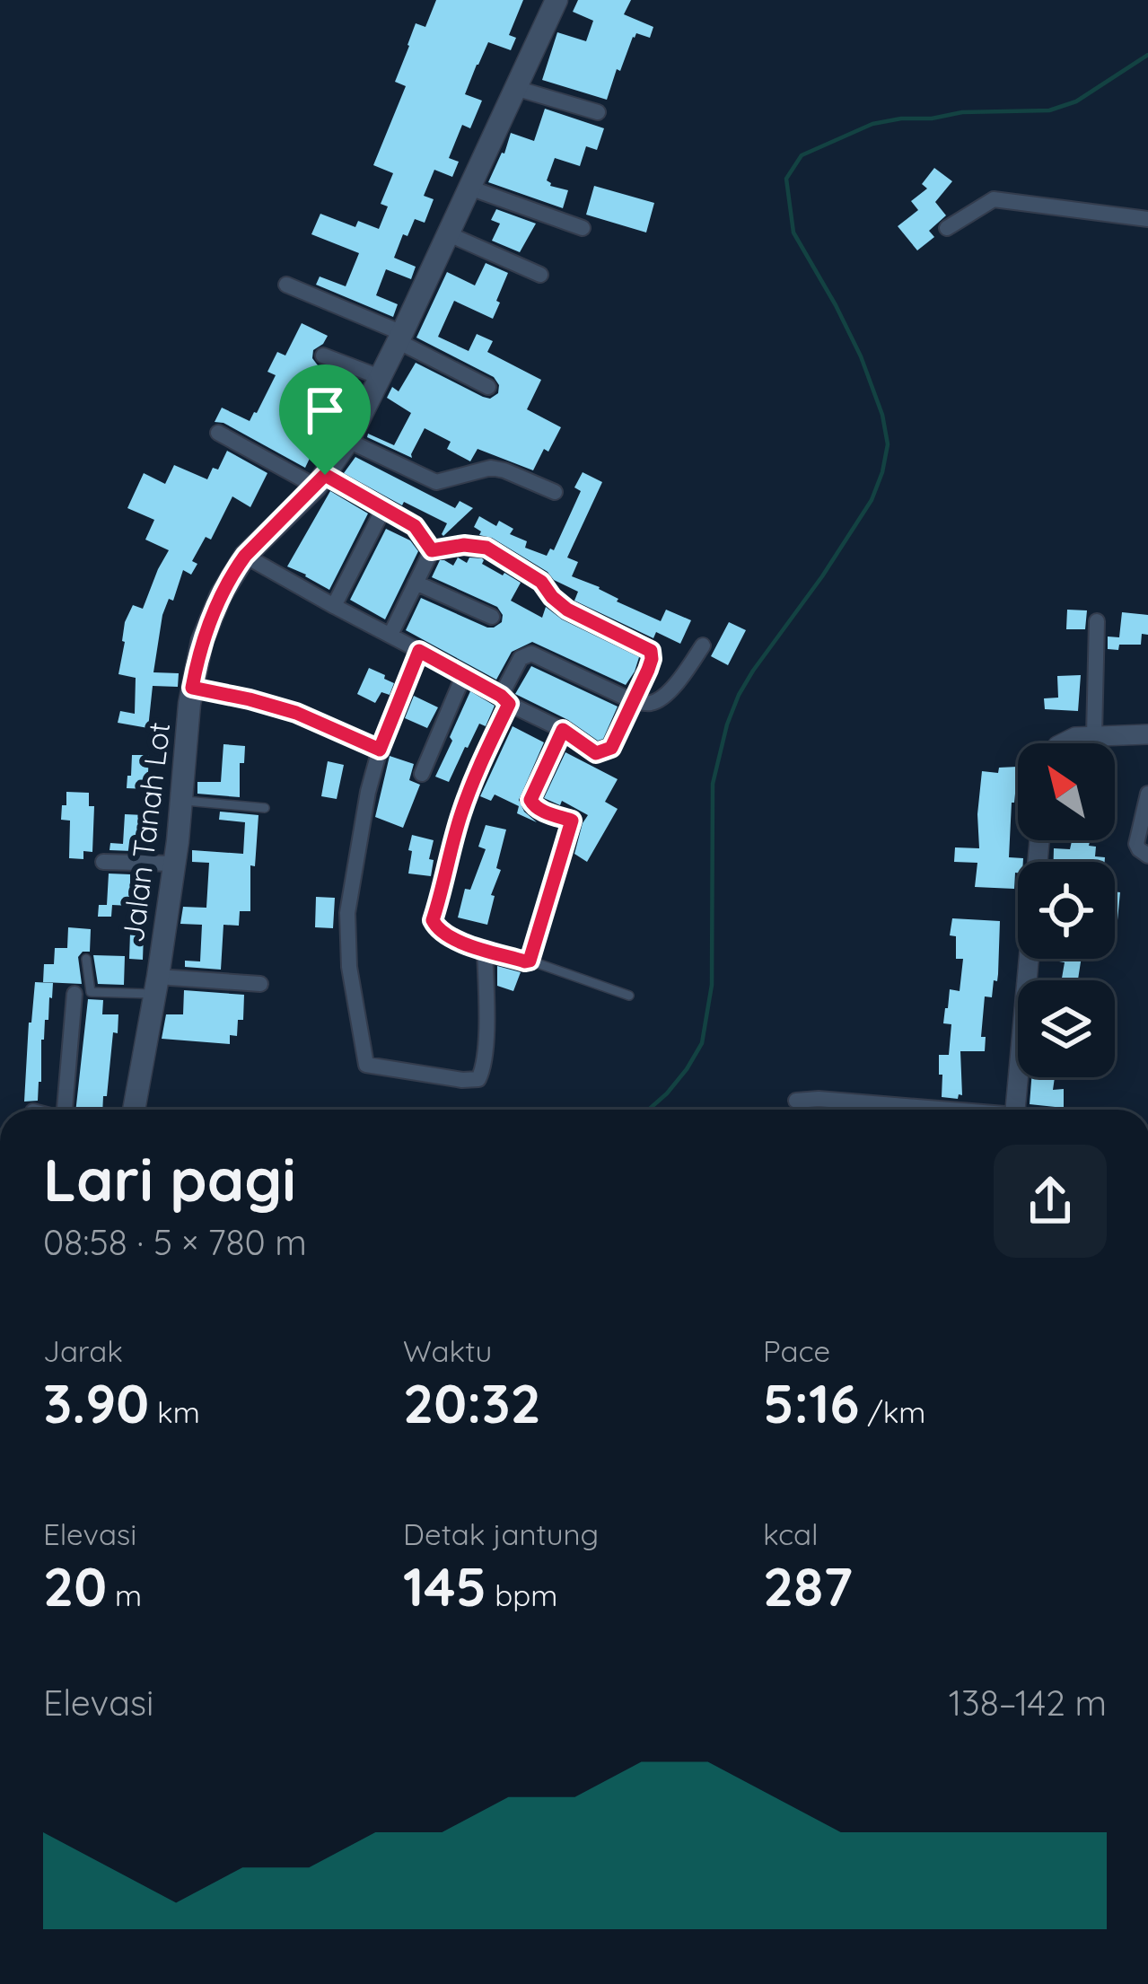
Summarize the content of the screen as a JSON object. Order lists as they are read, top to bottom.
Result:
{
  "streets": {
    "main road": ["Jalan Tanah Lot"]
  },
  "north": "top left",
  "page": {
    "heading": ["Lari pagi", "08:58 · 5 × 780 m"],
    "stats": [
      ["Jarak", "3.90 km"],
      ["Waktu", "20:32"],
      ["Pace", "5:16 /km"],
      ["Elevasi", "20 m"],
      ["Detak jantung", "145 bpm"],
      ["kcal", "287"]
    ],
    "chart": ["Elevasi", "138–142 m"]
  }
}
